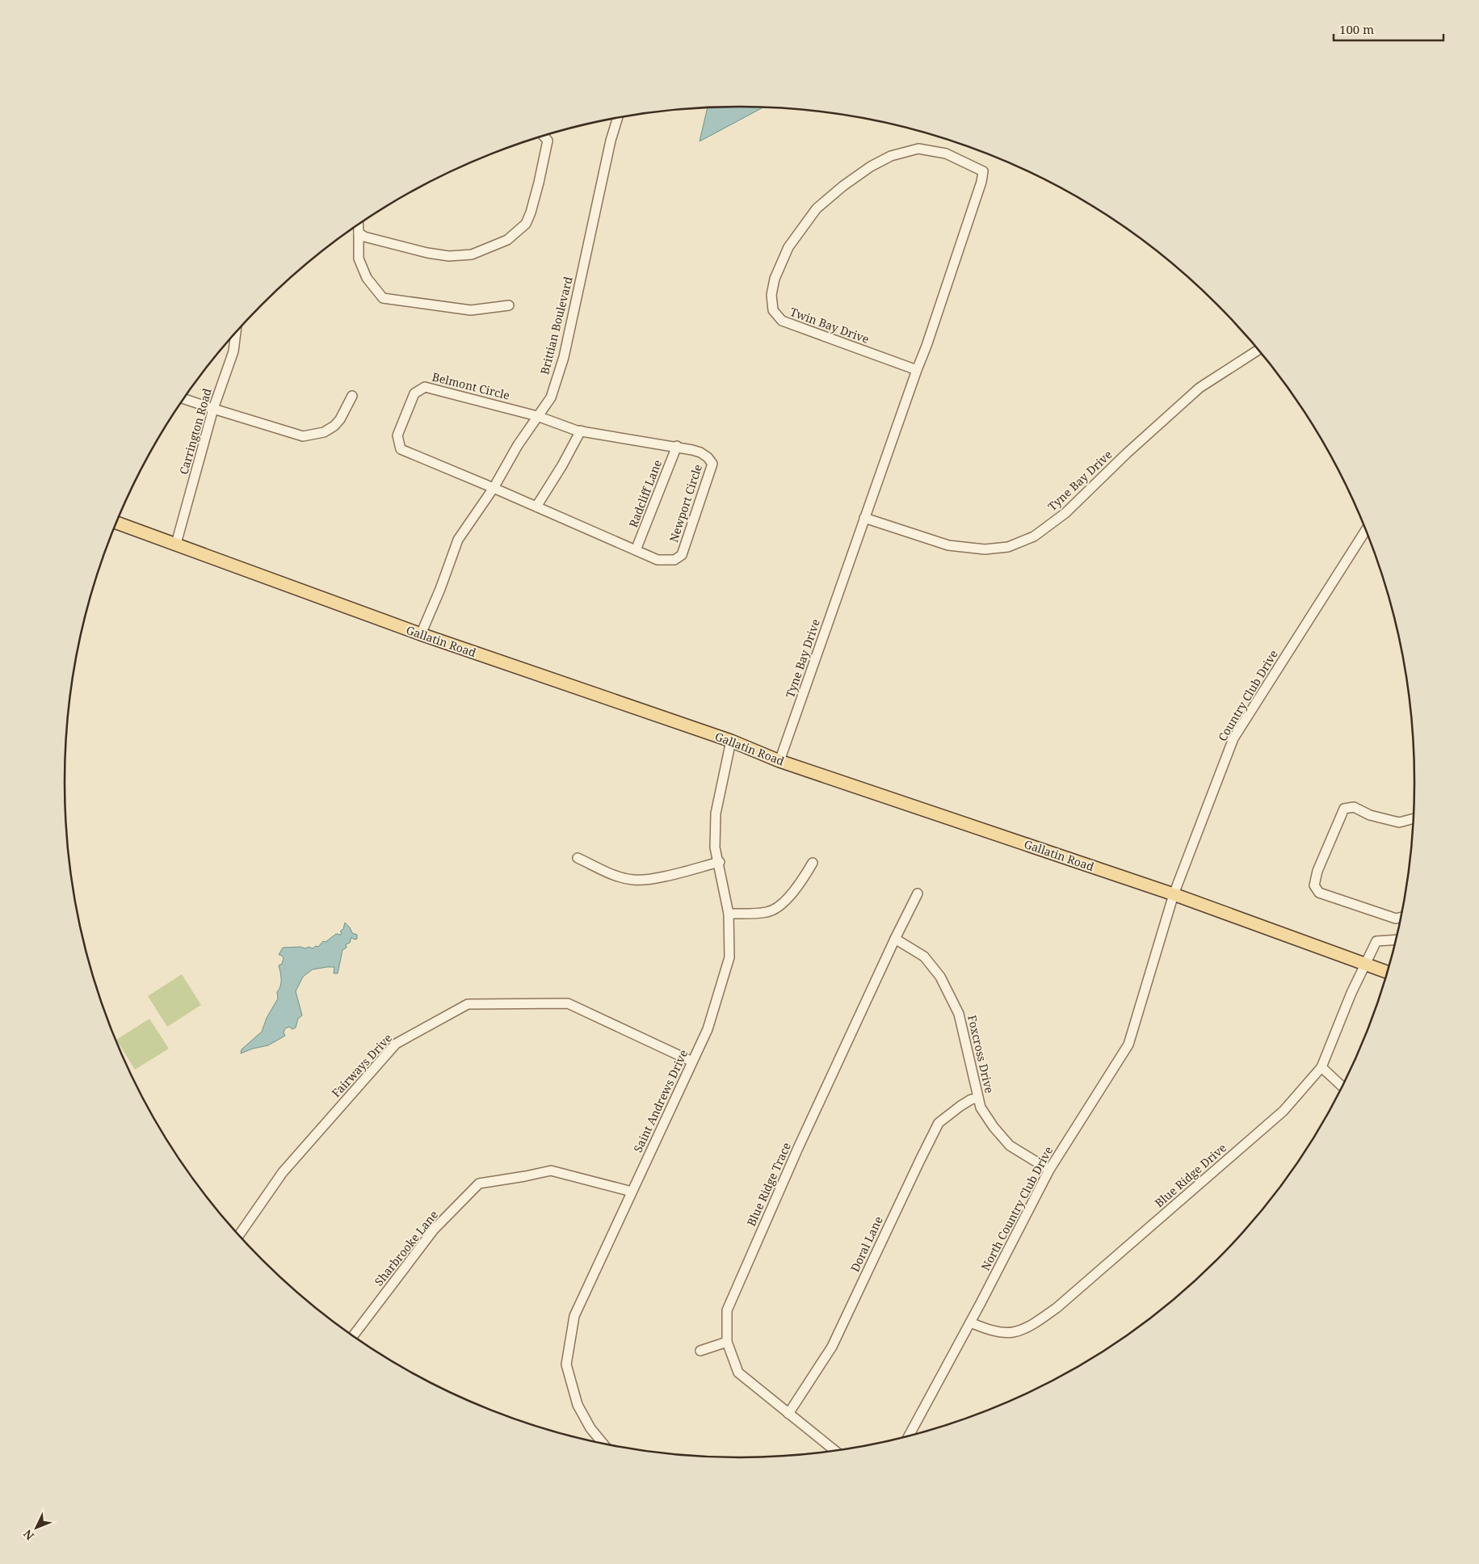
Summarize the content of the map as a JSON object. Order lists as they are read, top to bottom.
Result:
{
  "streets": {
    "main road": ["Gallatin Road"],
    "street": [
      "Brittian Boulevard",
      "Twin Bay Drive",
      "Belmont Circle",
      "Carrington Road",
      "Tyne Bay Drive",
      "Radcliff Lane",
      "Newport Circle",
      "Country Club Drive",
      "Foxcross Drive",
      "Fairways Drive",
      "Saint Andrews Drive",
      "Blue Ridge Drive",
      "Blue Ridge Trace",
      "North Country Club Drive",
      "Doral Lane",
      "Sharbrooke Lane"
    ]
  },
  "crossings": [
    ["Brittian Boulevard", "Belmont Circle"],
    ["Brittian Boulevard", "Newport Circle"],
    ["Brittian Boulevard", "Gallatin Road"],
    ["Twin Bay Drive", "Tyne Bay Drive"],
    ["Belmont Circle", "Newport Circle"],
    ["Carrington Road", "Gallatin Road"],
    ["Tyne Bay Drive", "Gallatin Road"],
    ["Radcliff Lane", "Newport Circle"],
    ["Gallatin Road", "Country Club Drive"],
    ["Gallatin Road", "Saint Andrews Drive"],
    ["Gallatin Road", "Blue Ridge Drive"],
    ["Gallatin Road", "North Country Club Drive"],
    ["Country Club Drive", "North Country Club Drive"],
    ["Foxcross Drive", "Blue Ridge Trace"],
    ["Foxcross Drive", "North Country Club Drive"],
    ["Foxcross Drive", "Doral Lane"],
    ["Fairways Drive", "Saint Andrews Drive"],
    ["Saint Andrews Drive", "Sharbrooke Lane"],
    ["Blue Ridge Drive", "North Country Club Drive"],
    ["Blue Ridge Trace", "Doral Lane"]
  ],
  "scale_bar": "100 m",
  "north": "bottom left"
}
